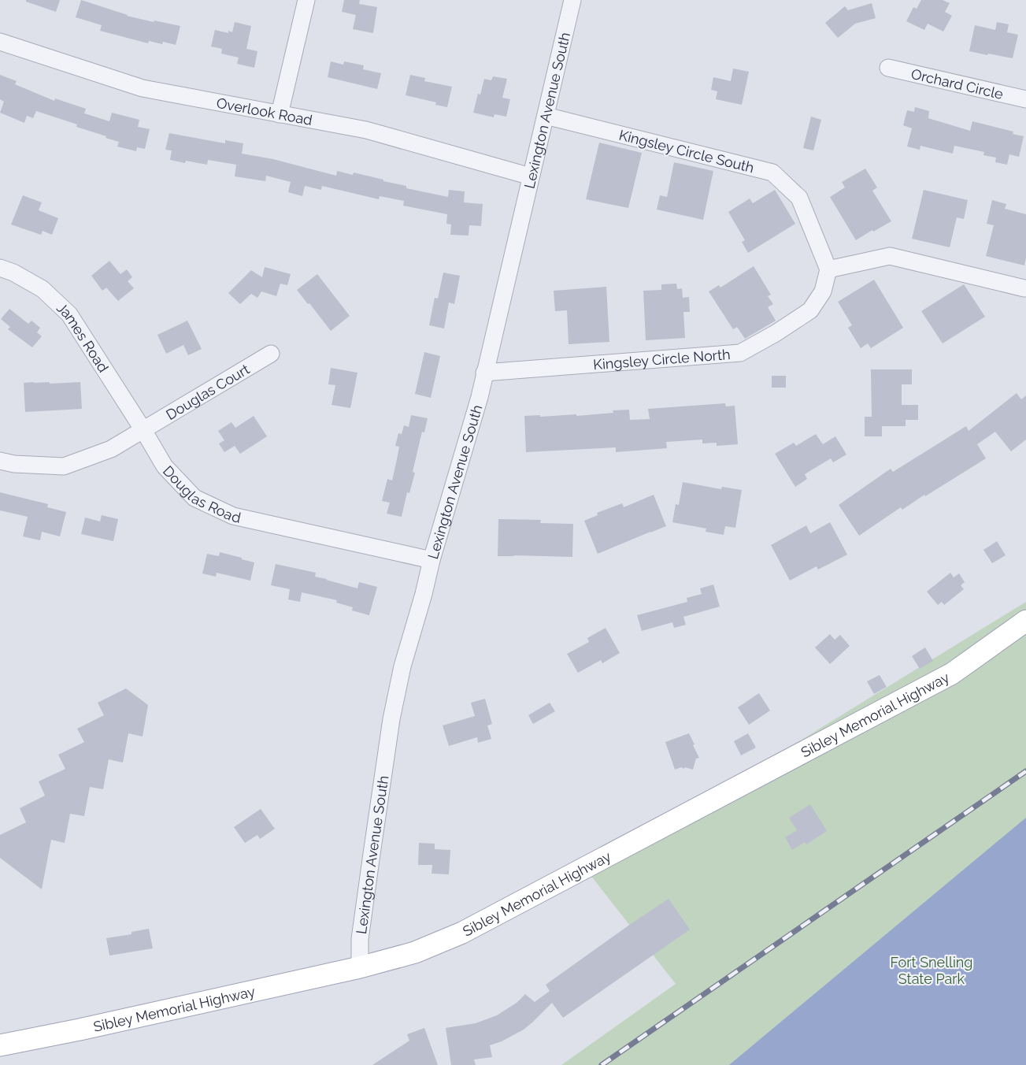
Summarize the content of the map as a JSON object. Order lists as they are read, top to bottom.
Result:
{
  "streets": {
    "main road": ["Sibley Memorial Highway"],
    "street": [
      "Orchard Circle",
      "Lexington Avenue South",
      "Overlook Road",
      "Kingsley Circle South",
      "James Road",
      "Kingsley Circle North",
      "Douglas Court",
      "Douglas Road"
    ]
  },
  "crossings": [
    ["Lexington Avenue South", "Overlook Road"],
    ["Lexington Avenue South", "Kingsley Circle South"],
    ["Lexington Avenue South", "Kingsley Circle North"],
    ["Lexington Avenue South", "Douglas Road"],
    ["Lexington Avenue South", "Sibley Memorial Highway"],
    ["Kingsley Circle South", "Kingsley Circle North"],
    ["James Road", "Douglas Court"],
    ["James Road", "Douglas Road"],
    ["Douglas Court", "Douglas Road"]
  ],
  "parks": ["Fort Snelling State Park"]
}
